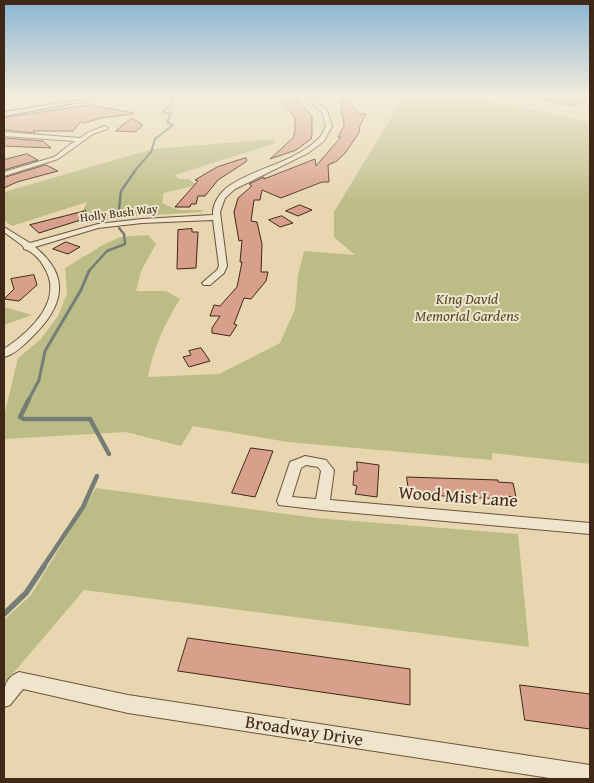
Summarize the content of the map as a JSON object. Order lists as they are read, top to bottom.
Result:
{
  "streets": {
    "street": ["Holly Bush Way", "Wood Mist Lane", "Broadway Drive"]
  },
  "parks": ["King David Memorial Gardens"]
}
